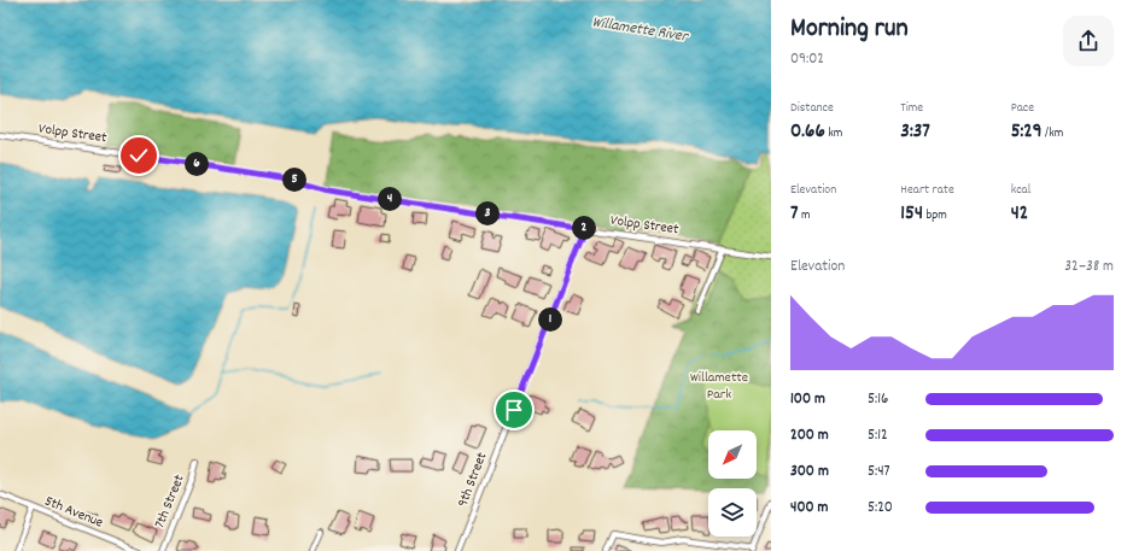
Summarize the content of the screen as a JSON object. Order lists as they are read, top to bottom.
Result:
{
  "streets": {
    "street": [
      "Volpp Street",
      "9th Street",
      "7th Street",
      "5th Avenue"
    ]
  },
  "crossings": [
    ["Volpp Street", "9th Street"]
  ],
  "water": ["Willamette River"],
  "parks": ["Willamette Park"],
  "north": "bottom left",
  "page": {
    "heading": ["Morning run", "09:02"],
    "stats": [
      ["Distance", "0.66 km"],
      ["Time", "3:37"],
      ["Pace", "5:29 /km"],
      ["Elevation", "7 m"],
      ["Heart rate", "154 bpm"],
      ["kcal", "42"]
    ],
    "pins": [
      "6",
      "5",
      "4",
      "3",
      "2",
      "1"
    ],
    "chart": ["Elevation", "32–38 m"],
    "list": [
      {
        "name": "100 m",
        "note": "5:16"
      },
      {
        "name": "200 m",
        "note": "5:12"
      },
      {
        "name": "300 m",
        "note": "5:47"
      },
      {
        "name": "400 m",
        "note": "5:20"
      }
    ]
  }
}
